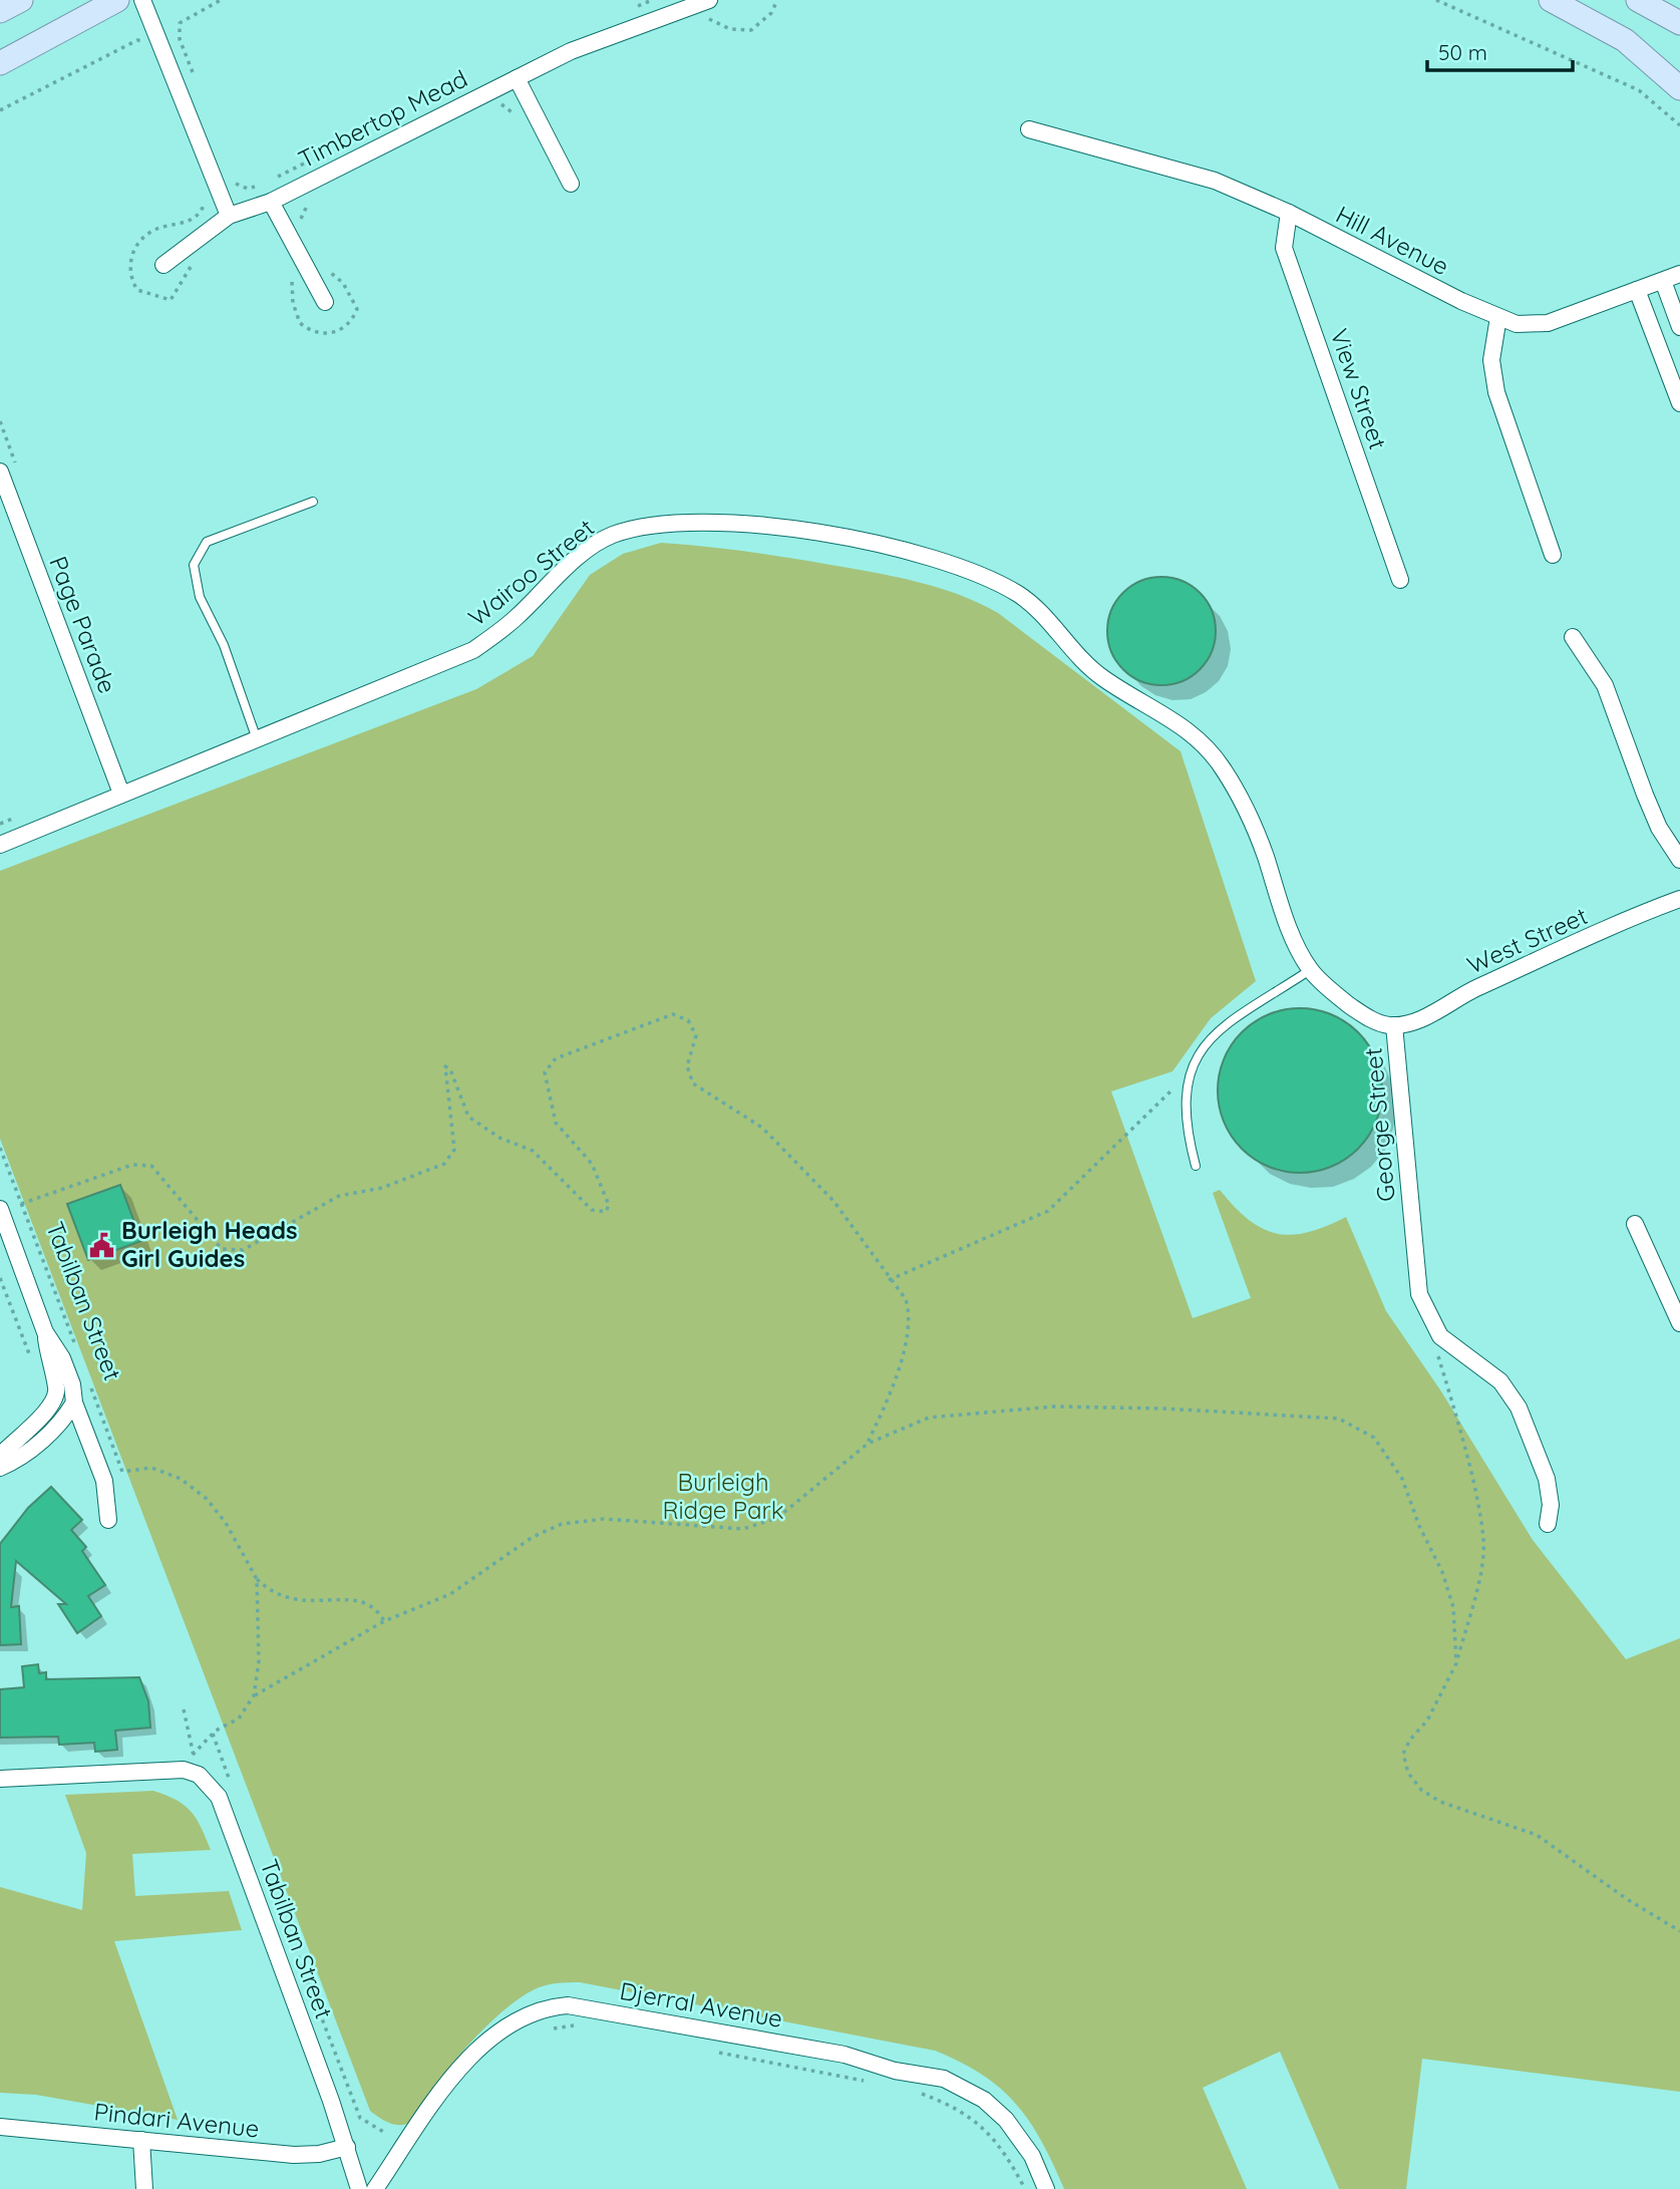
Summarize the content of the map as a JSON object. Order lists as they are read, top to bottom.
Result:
{
  "streets": {
    "street": [
      "Timbertop Mead",
      "Hill Avenue",
      "View Street",
      "Wairoo Street",
      "Page Parade",
      "West Street",
      "George Street",
      "Tabilban Street",
      "Djerral Avenue",
      "Pindari Avenue"
    ]
  },
  "crossings": [
    ["Hill Avenue", "View Street"],
    ["Wairoo Street", "Page Parade"],
    ["Wairoo Street", "George Street"],
    ["West Street", "George Street"],
    ["Tabilban Street", "Pindari Avenue"]
  ],
  "parks": ["Burleigh Ridge Park"],
  "places": {
    "public building": ["Burleigh Heads Girl Guides"]
  },
  "scale_bar": "50 m"
}
